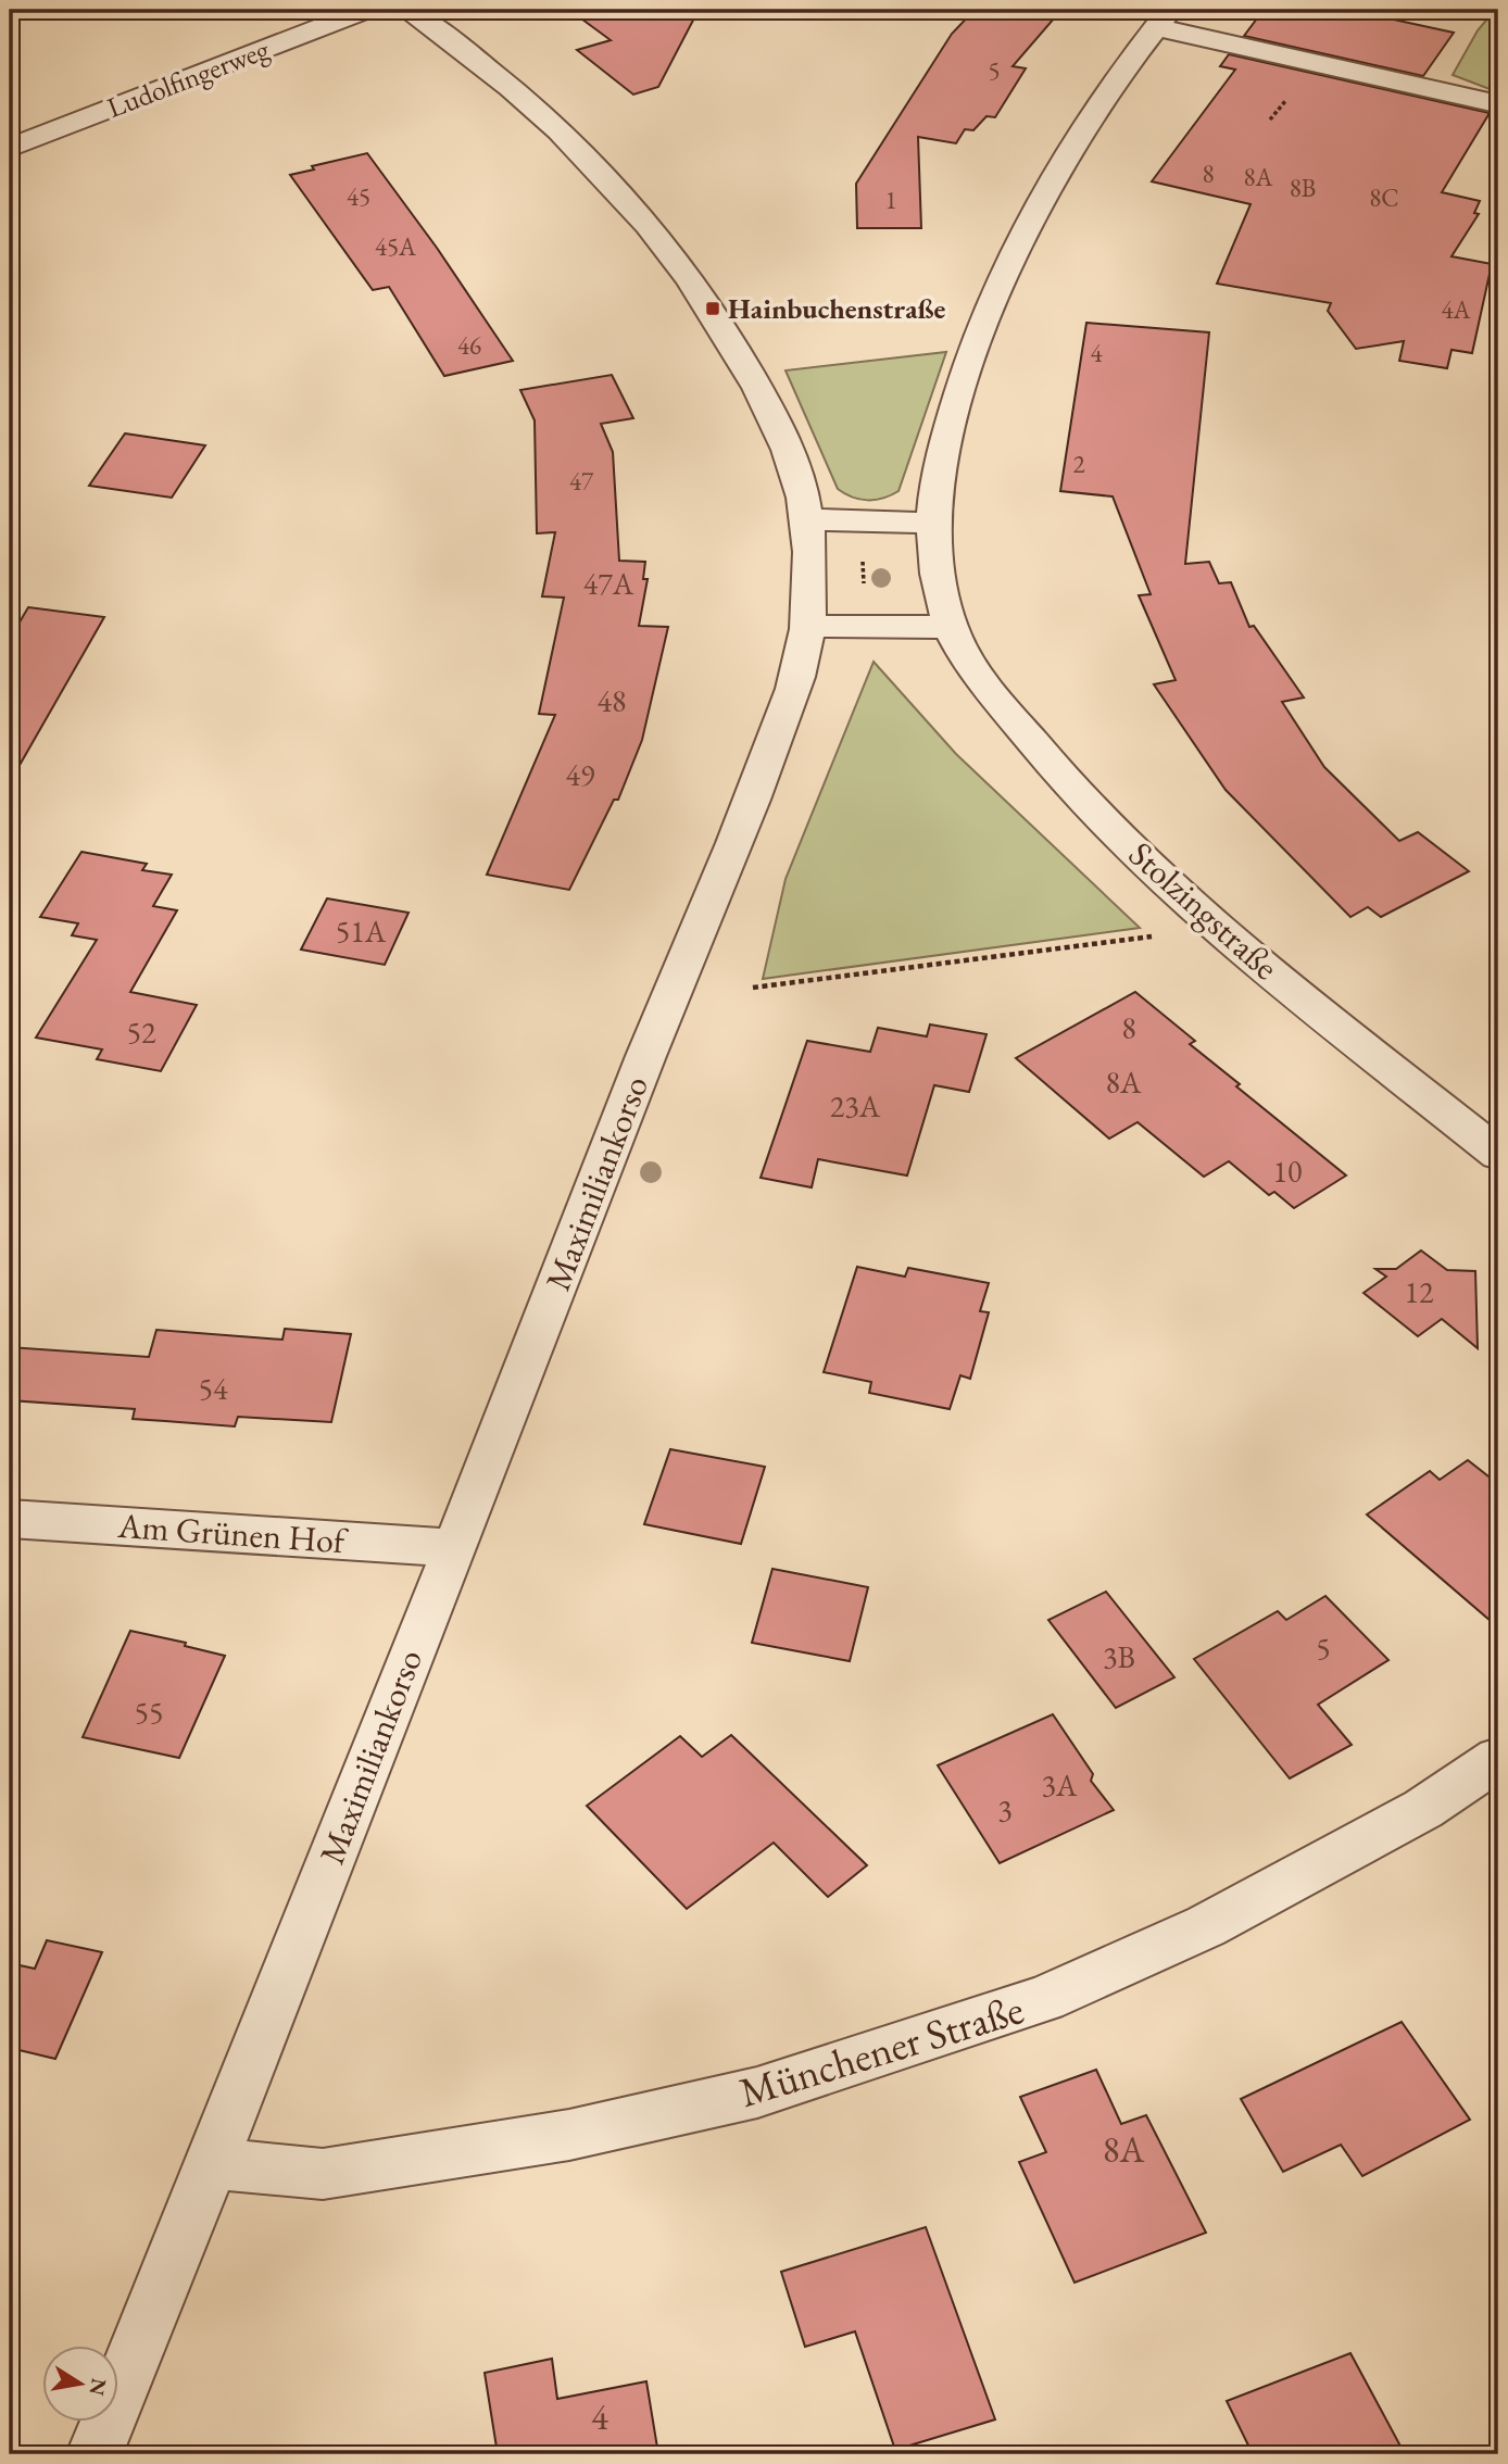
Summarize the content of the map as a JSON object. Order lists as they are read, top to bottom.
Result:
{
  "streets": {
    "street": [
      "Ludolfingerweg",
      "Stolzingstraße",
      "Maximiliankorso",
      "Am Grünen Hof",
      "Münchener Straße"
    ]
  },
  "crossings": [
    ["Maximiliankorso", "Am Grünen Hof"],
    ["Maximiliankorso", "Münchener Straße"]
  ],
  "places": {
    "transit": ["Hainbuchenstraße"]
  },
  "house_numbers": [
    "5",
    "8",
    "8A",
    "8B",
    "45",
    "8C",
    "1",
    "45A",
    "4A",
    "46",
    "4",
    "2",
    "47",
    "47A",
    "48",
    "49",
    "51A",
    "8",
    "52",
    "8A",
    "23A",
    "10",
    "12",
    "54",
    "5",
    "3B",
    "55",
    "3A",
    "3",
    "8A",
    "4"
  ],
  "north": "right"
}
